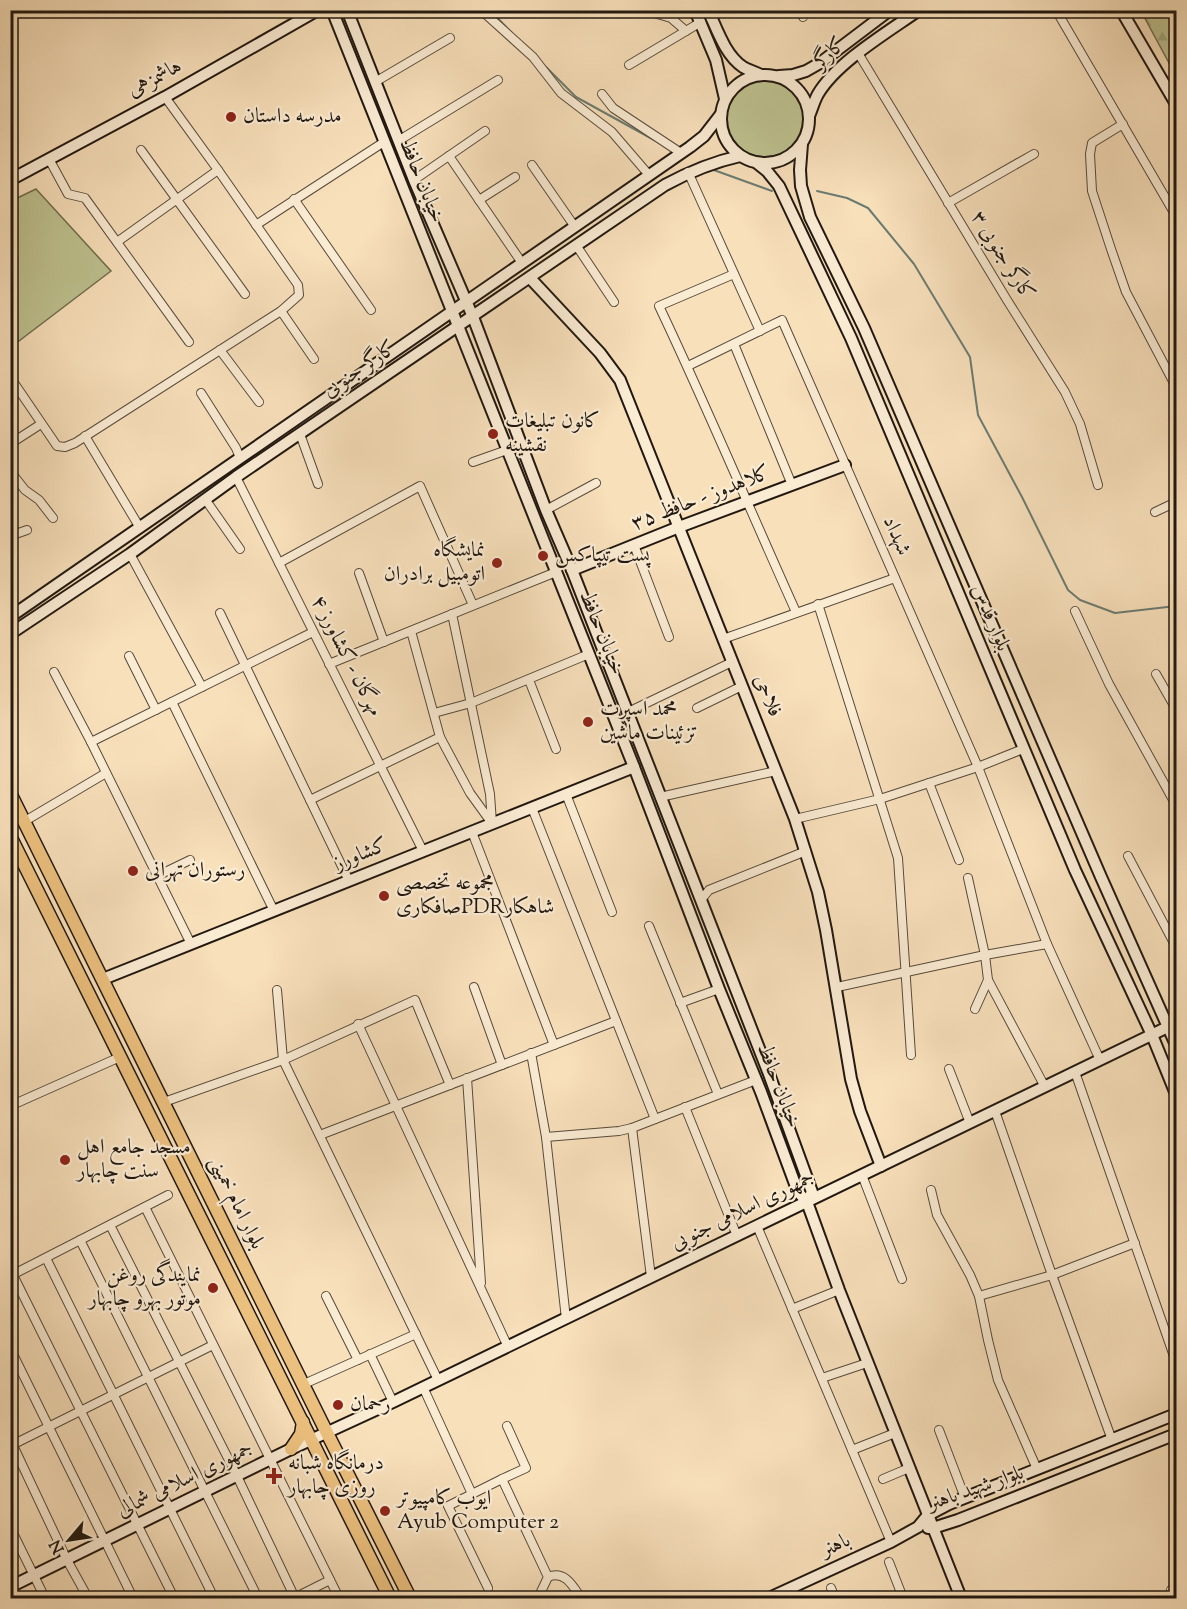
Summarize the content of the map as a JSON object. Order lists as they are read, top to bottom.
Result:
{
  "streets": {
    "main road": [
      "کارگر",
      "هاشمزهی",
      "خیابان حافظ",
      "کارگر جنوبی",
      "کلاهدوز - حافظ ۳۵",
      "بلوار قدس",
      "فلاحی",
      "کشاورز",
      "بلوار امام خمینی",
      "جمهوری اسلامی جنوبی",
      "جمهوری اسلامی شمالی",
      "بلوار شهید باهنر",
      "باهنر"
    ],
    "street": ["کارگر جنوبی ۳", "شهداد", "مهرگان - کشاورز ۴"]
  },
  "crossings": [
    ["کارگر", "کارگر جنوبی ۳"],
    ["کارگر", "کارگر جنوبی"],
    ["کارگر", "بلوار قدس"],
    ["خیابان حافظ", "کارگر جنوبی"],
    ["خیابان حافظ", "کلاهدوز - حافظ ۳۵"],
    ["خیابان حافظ", "کشاورز"],
    ["خیابان حافظ", "جمهوری اسلامی جنوبی"],
    ["خیابان حافظ", "بلوار شهید باهنر"],
    ["کارگر جنوبی", "بلوار قدس"],
    ["کارگر جنوبی", "مهرگان - کشاورز ۴"],
    ["کارگر جنوبی", "فلاحی"],
    ["کلاهدوز - حافظ ۳۵", "شهداد"],
    ["کلاهدوز - حافظ ۳۵", "فلاحی"],
    ["شهداد", "جمهوری اسلامی جنوبی"],
    ["بلوار قدس", "جمهوری اسلامی جنوبی"],
    ["مهرگان - کشاورز ۴", "کشاورز"],
    ["فلاحی", "جمهوری اسلامی جنوبی"],
    ["کشاورز", "بلوار امام خمینی"],
    ["بلوار امام خمینی", "جمهوری اسلامی جنوبی"],
    ["بلوار امام خمینی", "جمهوری اسلامی شمالی"],
    ["جمهوری اسلامی جنوبی", "جمهوری اسلامی شمالی"],
    ["بلوار شهید باهنر", "باهنر"]
  ],
  "places": {
    "other": [
      "مدرسه داستان",
      "کانون تبلیغات نقشینه",
      "پست تیپاکس",
      "نمایشگاه اتومبیل برادران",
      "محمد اسپرت تزئینات ماشین",
      "رستوران تهرانی",
      "مجموعه تخصصی صافکاریPDRشاهکار",
      "مسجد جامع اهل سنت چابهار",
      "نمایندگی روغن موتور بهرو چابهار",
      "رحمان",
      "ایوب کامپیوتر Ayub Computer 2"
    ],
    "health": ["درمانگاه شبانه روزی چابهار"]
  },
  "north": "bottom left"
}
